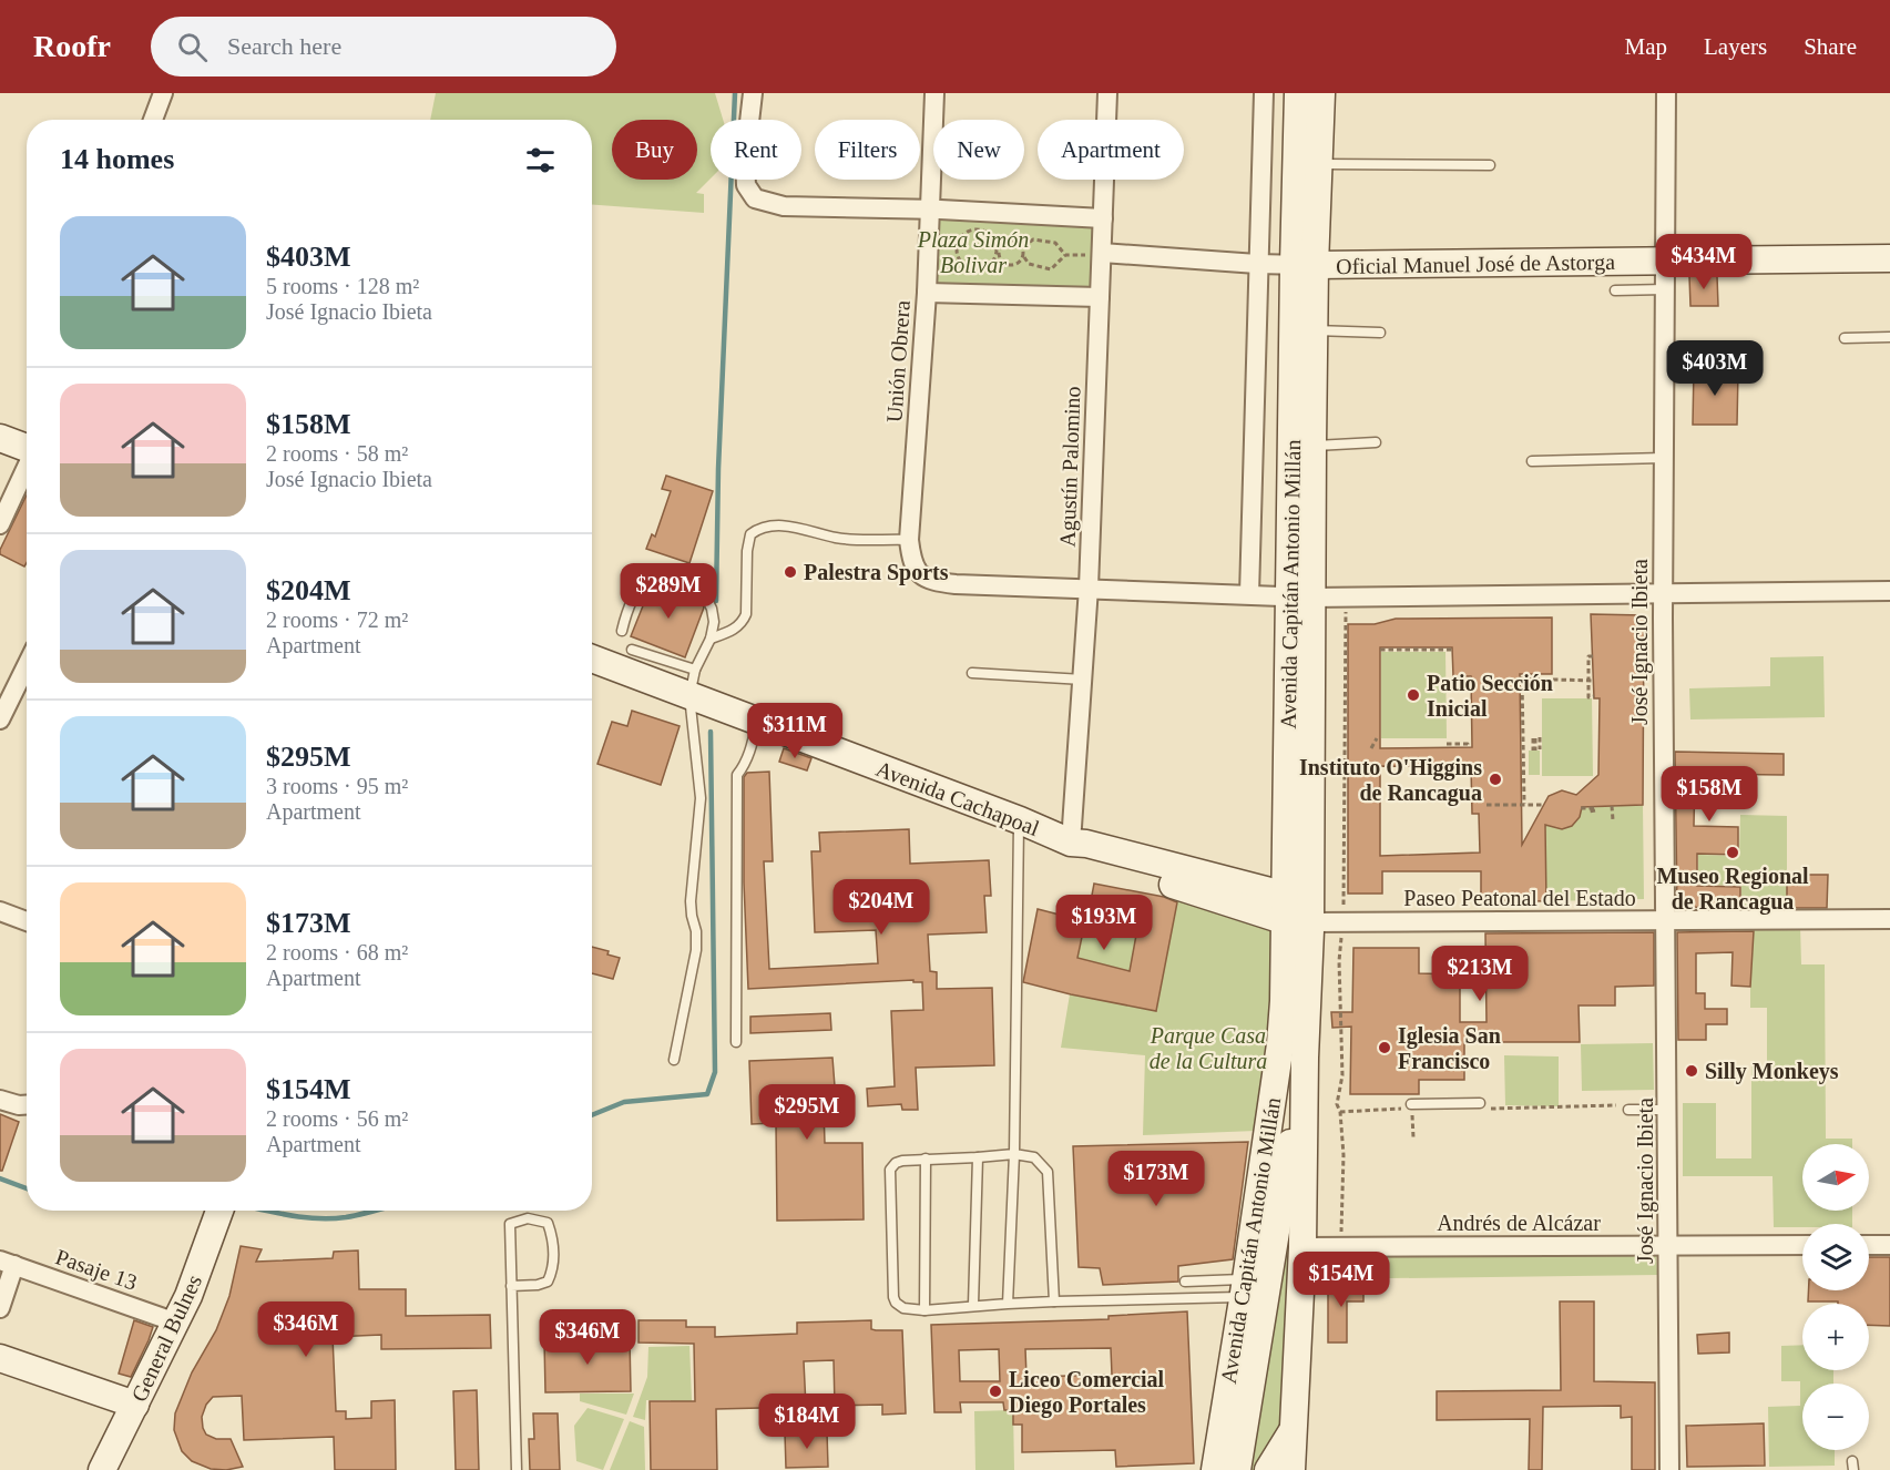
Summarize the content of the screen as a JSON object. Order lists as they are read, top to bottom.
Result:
{
  "streets": {
    "main road": [
      "Oficial Manuel José de Astorga",
      "Avenida Capitán Antonio Millán",
      "Avenida Cachapoal",
      "General Bulnes"
    ],
    "street": [
      "Unión Obrera",
      "Agustín Palomino",
      "José Ignacio Ibieta",
      "Paseo Peatonal del Estado",
      "Andrés de Alcázar",
      "Pasaje 13"
    ]
  },
  "crossings": [
    ["Oficial Manuel José de Astorga", "Agustín Palomino"],
    ["Oficial Manuel José de Astorga", "Avenida Capitán Antonio Millán"],
    ["Oficial Manuel José de Astorga", "José Ignacio Ibieta"],
    ["Unión Obrera", "Agustín Palomino"],
    ["Agustín Palomino", "Avenida Cachapoal"],
    ["Avenida Capitán Antonio Millán", "Avenida Cachapoal"],
    ["Avenida Capitán Antonio Millán", "Paseo Peatonal del Estado"],
    ["Avenida Capitán Antonio Millán", "Andrés de Alcázar"],
    ["José Ignacio Ibieta", "Paseo Peatonal del Estado"],
    ["José Ignacio Ibieta", "Andrés de Alcázar"],
    ["Avenida Cachapoal", "Paseo Peatonal del Estado"],
    ["Pasaje 13", "General Bulnes"]
  ],
  "parks": ["Plaza Simón Bolivar", "Parque Casa de la Cultura"],
  "places": [
    "Palestra Sports",
    "Patio Sección Inicial",
    "Instituto O'Higgins de Rancagua",
    "Museo Regional de Rancagua",
    "Iglesia San Francisco",
    "Silly Monkeys",
    "Liceo Comercial Diego Portales"
  ],
  "north": "right",
  "page": {
    "header": "Roofr",
    "search": "Search here",
    "nav": ["Map", "Layers", "Share"],
    "chip": [
      "Buy",
      "Rent",
      "Filters",
      "New",
      "Apartment"
    ],
    "heading": "14 homes",
    "list": [
      {
        "name": "$403M",
        "note": "5 rooms · 128 m² · José Ignacio Ibieta"
      },
      {
        "name": "$158M",
        "note": "2 rooms · 58 m² · José Ignacio Ibieta"
      },
      {
        "name": "$204M",
        "note": "2 rooms · 72 m² · Apartment"
      },
      {
        "name": "$295M",
        "note": "3 rooms · 95 m² · Apartment"
      },
      {
        "name": "$173M",
        "note": "2 rooms · 68 m² · Apartment"
      },
      {
        "name": "$154M",
        "note": "2 rooms · 56 m² · Apartment"
      }
    ],
    "price": [
      "$434M",
      "$403M",
      "$289M",
      "$311M",
      "$158M",
      "$204M",
      "$193M",
      "$213M",
      "$295M",
      "$173M",
      "$154M",
      "$346M",
      "$346M",
      "$184M"
    ],
    "map_buttons": ["+", "−"]
  }
}
